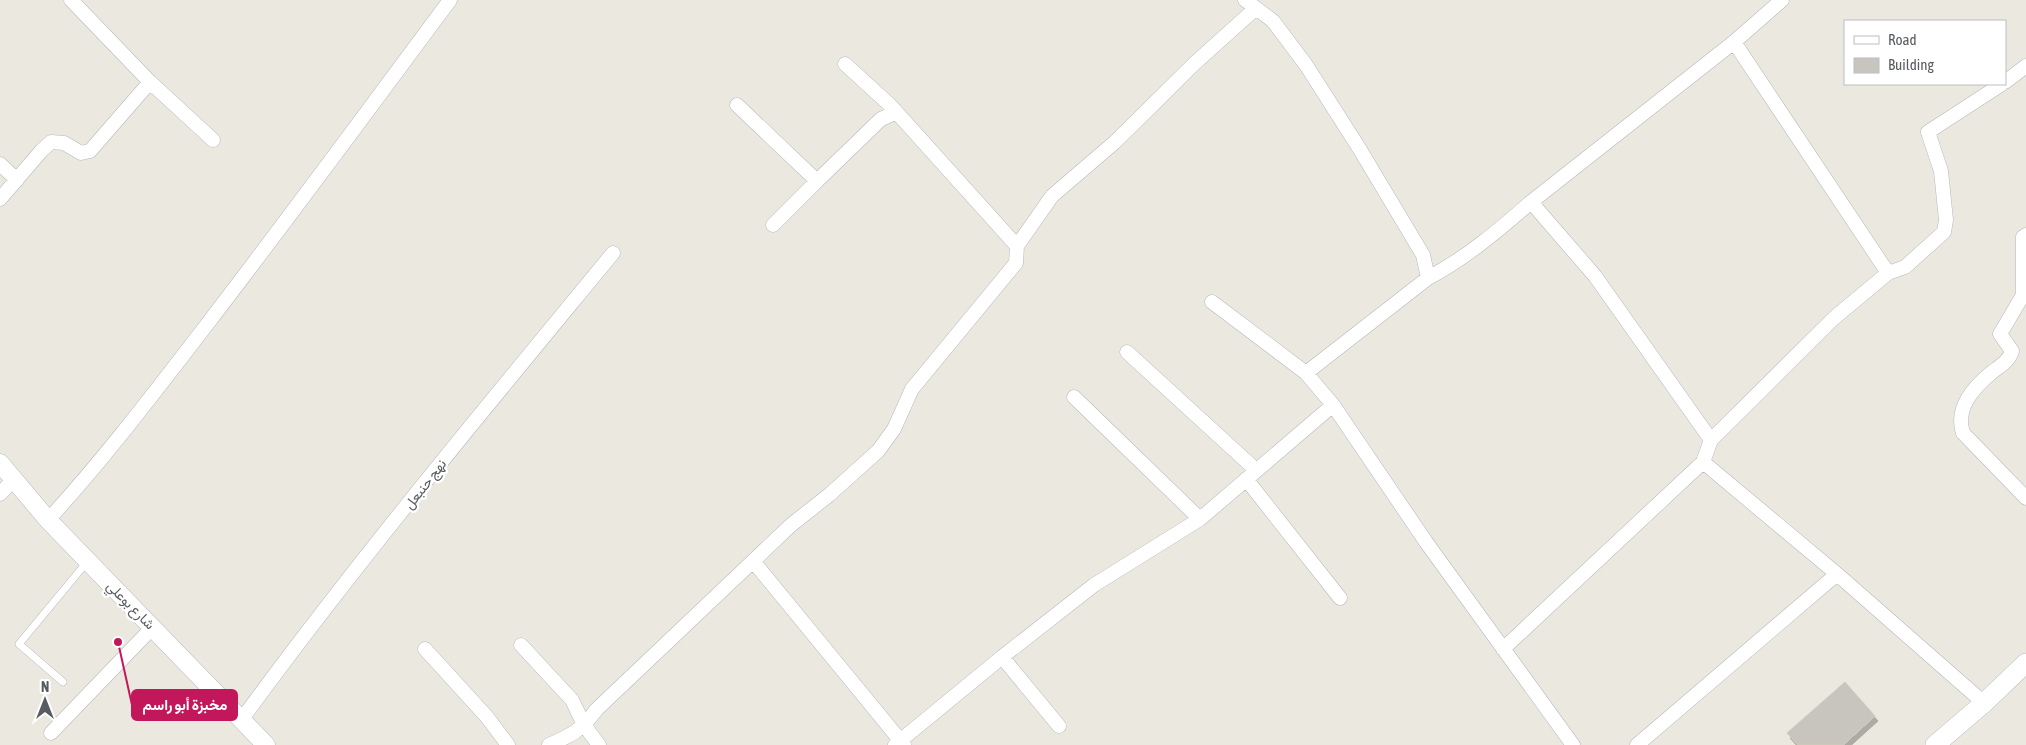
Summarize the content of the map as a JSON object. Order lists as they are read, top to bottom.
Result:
{
  "streets": {
    "street": ["نهج حنبعل", "شارع بوعلي"]
  },
  "crossings": [
    ["نهج حنبعل", "شارع بوعلي"]
  ],
  "places": ["مخبزة أبو راسم"],
  "legend": ["Road", "Building"],
  "north": "top"
}
